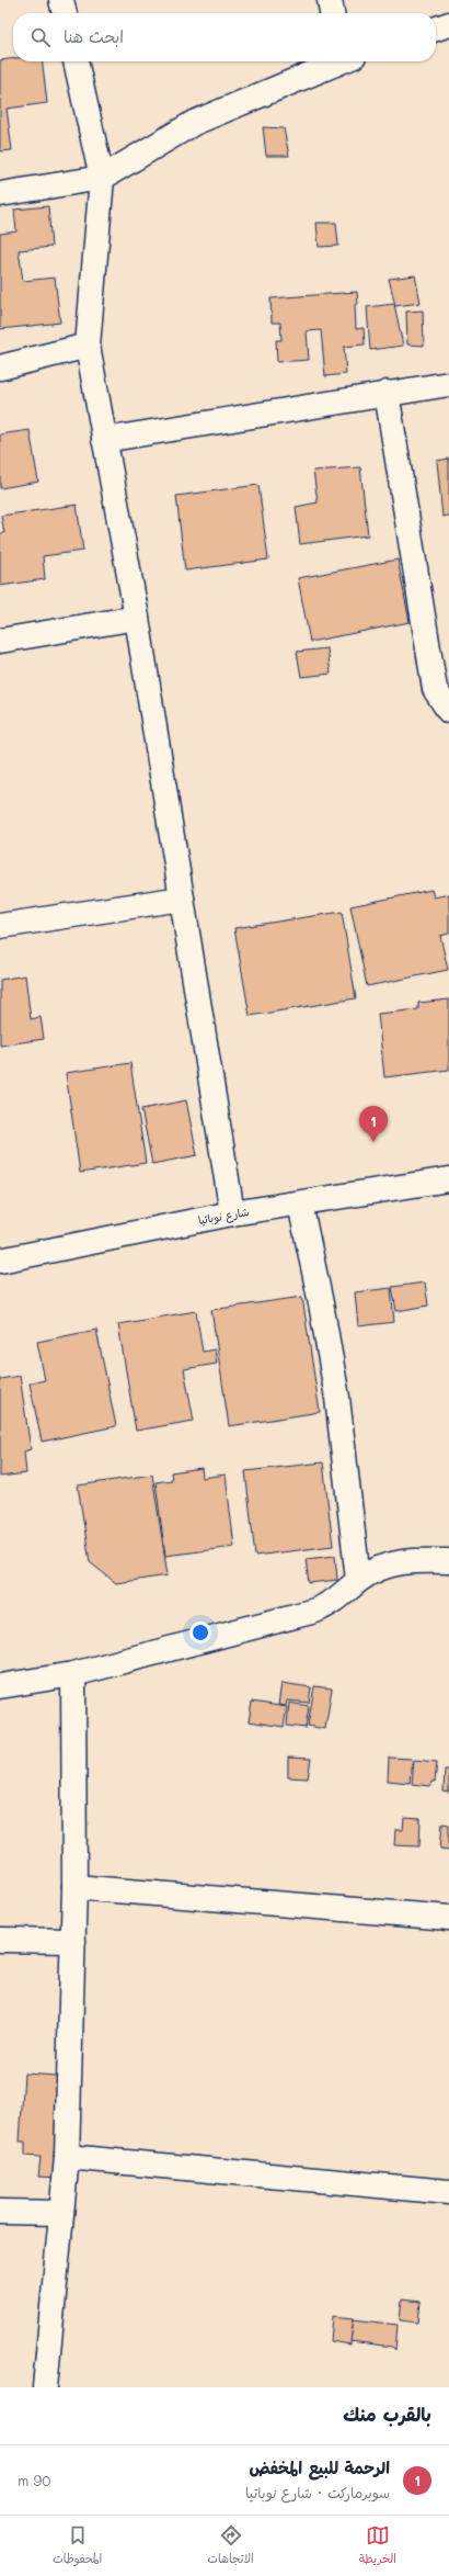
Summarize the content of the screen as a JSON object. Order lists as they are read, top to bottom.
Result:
{
  "streets": {
    "street": ["شارع نوباتيا"]
  },
  "page": {
    "search": "ابحث هنا",
    "pins": "1",
    "heading": "بالقرب منك",
    "list": [
      {
        "mark": "1",
        "name": "الرحمة للبيع المخفض",
        "note": "سوبرماركت · شارع نوباتيا",
        "value": "90 m"
      }
    ],
    "nav": ["الخريطة", "الاتجاهات", "المحفوظات"]
  }
}
